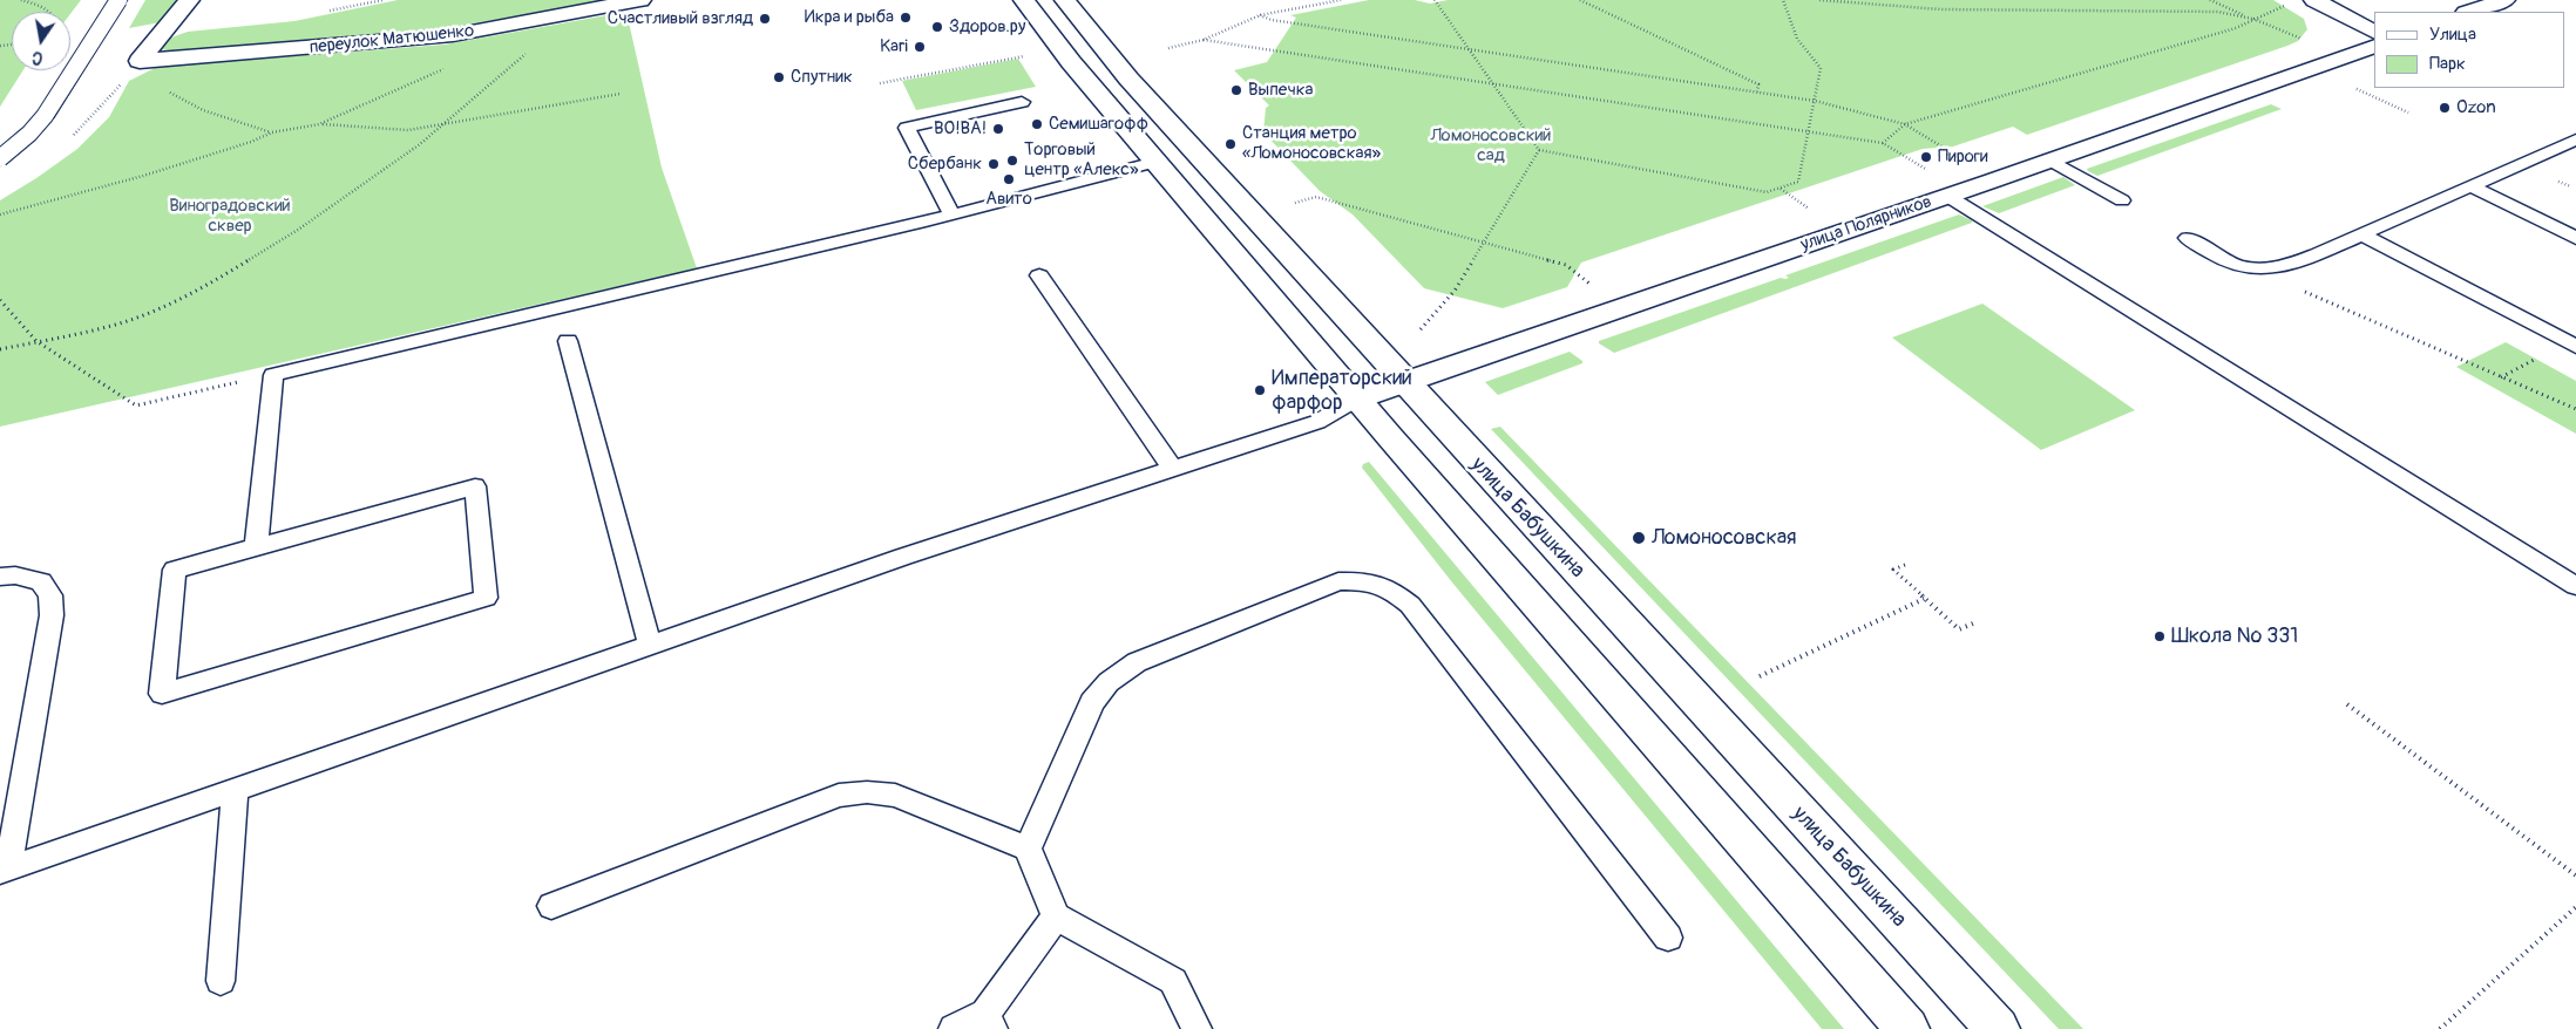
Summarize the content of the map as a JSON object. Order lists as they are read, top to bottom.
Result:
{
  "streets": {
    "street": ["переулок Матюшенко", "улица Полярников", "улица Бабушкина"]
  },
  "crossings": [
    ["улица Полярников", "улица Бабушкина"]
  ],
  "parks": ["Ломоносовский сад", "Виноградовский сквер"],
  "places": [
    "Икра и рыба",
    "Счастливый взгляд",
    "Здоров.ру",
    "Kari",
    "Спутник",
    "Выпечка",
    "Ozon",
    "Семишагофф",
    "ВО!ВА!",
    "Станция метро «Ломоносовская»",
    "Пироги",
    "Торговый центр «Алекс»",
    "Сбербанк",
    "Авито",
    "Императорский фарфор",
    "Ломоносовская",
    "Школа № 331"
  ],
  "legend": ["Улица", "Парк"],
  "north": "bottom"
}
